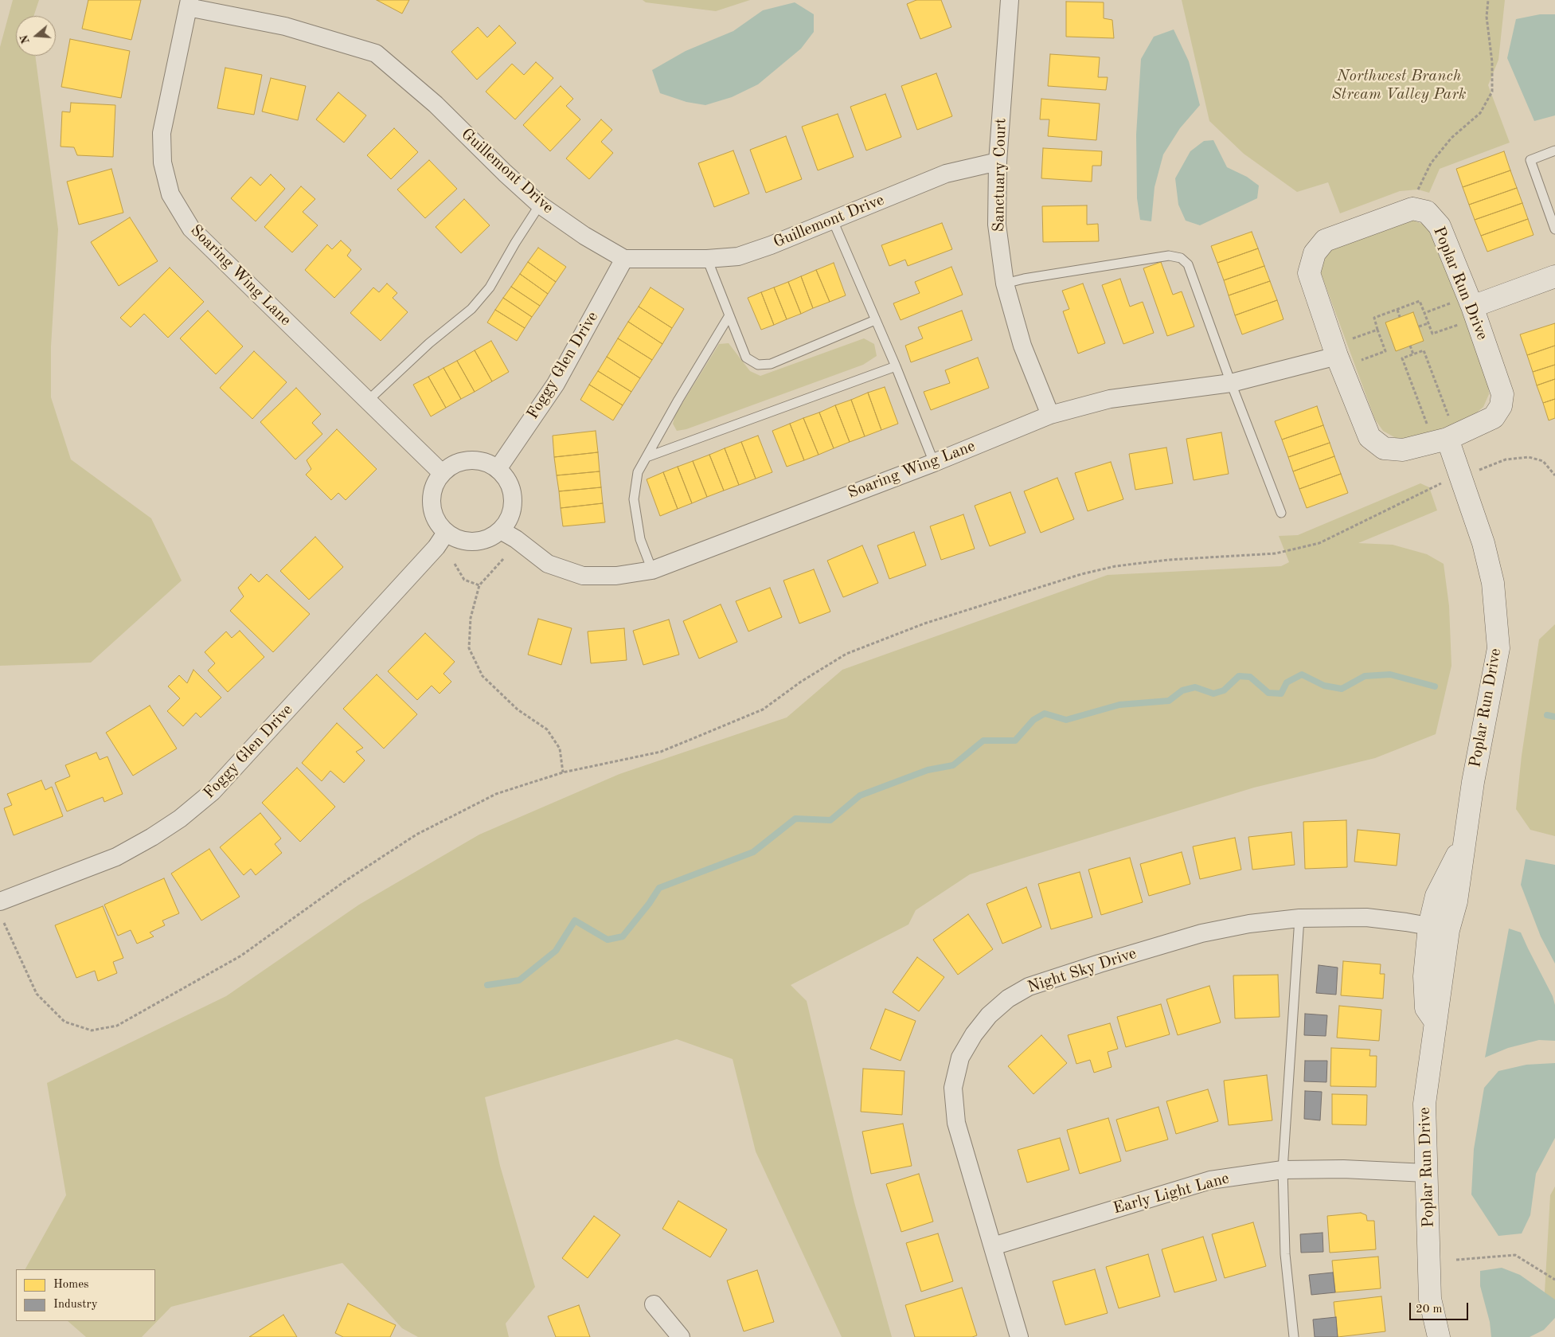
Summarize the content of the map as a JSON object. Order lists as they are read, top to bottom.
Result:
{
  "streets": {
    "street": [
      "Guillemont Drive",
      "Sanctuary Court",
      "Soaring Wing Lane",
      "Poplar Run Drive",
      "Foggy Glen Drive",
      "Night Sky Drive",
      "Early Light Lane"
    ]
  },
  "crossings": [
    ["Guillemont Drive", "Sanctuary Court"],
    ["Guillemont Drive", "Soaring Wing Lane"],
    ["Guillemont Drive", "Foggy Glen Drive"],
    ["Sanctuary Court", "Soaring Wing Lane"],
    ["Soaring Wing Lane", "Poplar Run Drive"],
    ["Soaring Wing Lane", "Foggy Glen Drive"],
    ["Poplar Run Drive", "Night Sky Drive"],
    ["Poplar Run Drive", "Early Light Lane"],
    ["Night Sky Drive", "Early Light Lane"]
  ],
  "parks": ["Northwest Branch Stream Valley Park"],
  "legend": ["Homes", "Industry"],
  "scale_bar": "20 m",
  "north": "left"
}
